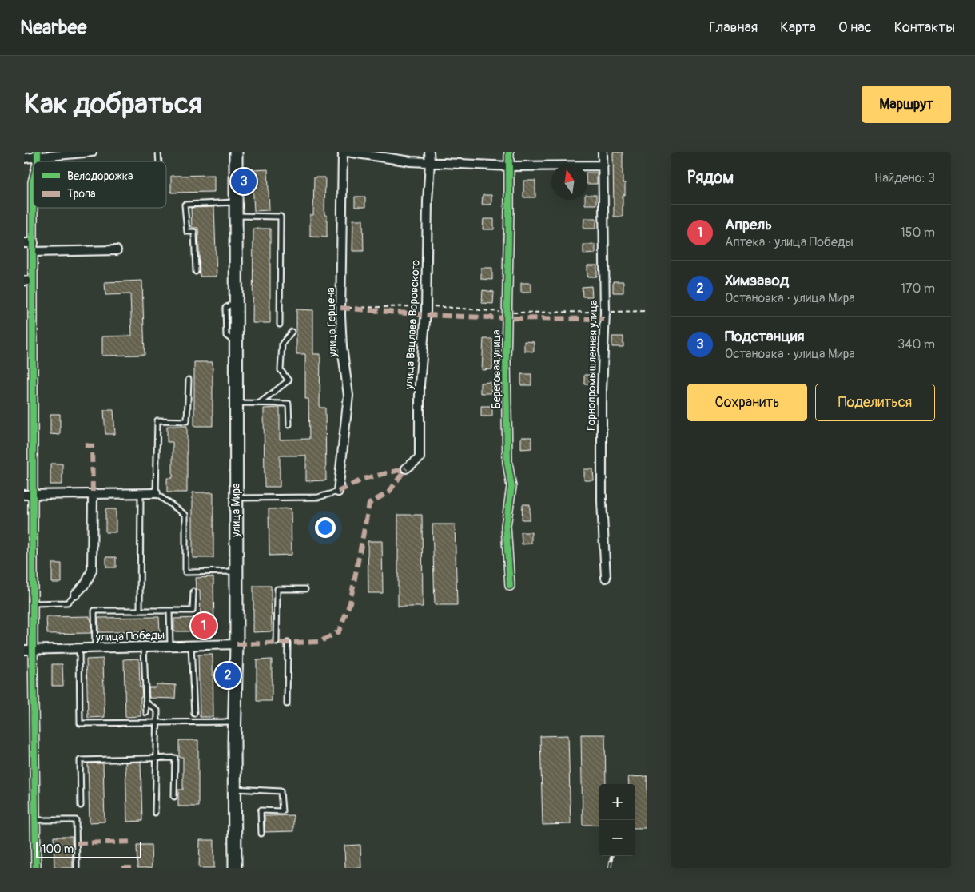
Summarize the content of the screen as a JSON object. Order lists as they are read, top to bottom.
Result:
{
  "streets": {
    "main road": ["улица Мира"],
    "street": [
      "улица Герцена",
      "улица Вацлава Воровского",
      "Горнопромышленная улица",
      "Береговая улица",
      "улица Победы"
    ]
  },
  "crossings": [
    ["улица Мира", "улица Победы"]
  ],
  "legend": ["Велодорожка", "Тропа"],
  "scale_bar": "100 m",
  "north": "top",
  "page": {
    "header": "Nearbee",
    "nav": [
      "Главная",
      "Карта",
      "О нас",
      "Контакты"
    ],
    "buttons": [
      "Маршрут",
      ["Сохранить", "Поделиться"]
    ],
    "title": "Как добраться",
    "heading": ["Рядом", "Найдено: 3"],
    "pins": ["3", "1", "2"],
    "list": [
      {
        "mark": "1",
        "name": "Апрель",
        "note": "Аптека · улица Победы",
        "value": "150 m"
      },
      {
        "mark": "2",
        "name": "Химзавод",
        "note": "Остановка · улица Мира",
        "value": "170 m"
      },
      {
        "mark": "3",
        "name": "Подстанция",
        "note": "Остановка · улица Мира",
        "value": "340 m"
      }
    ],
    "map_buttons": ["+", "−"],
    "scale": "100 m"
  }
}
